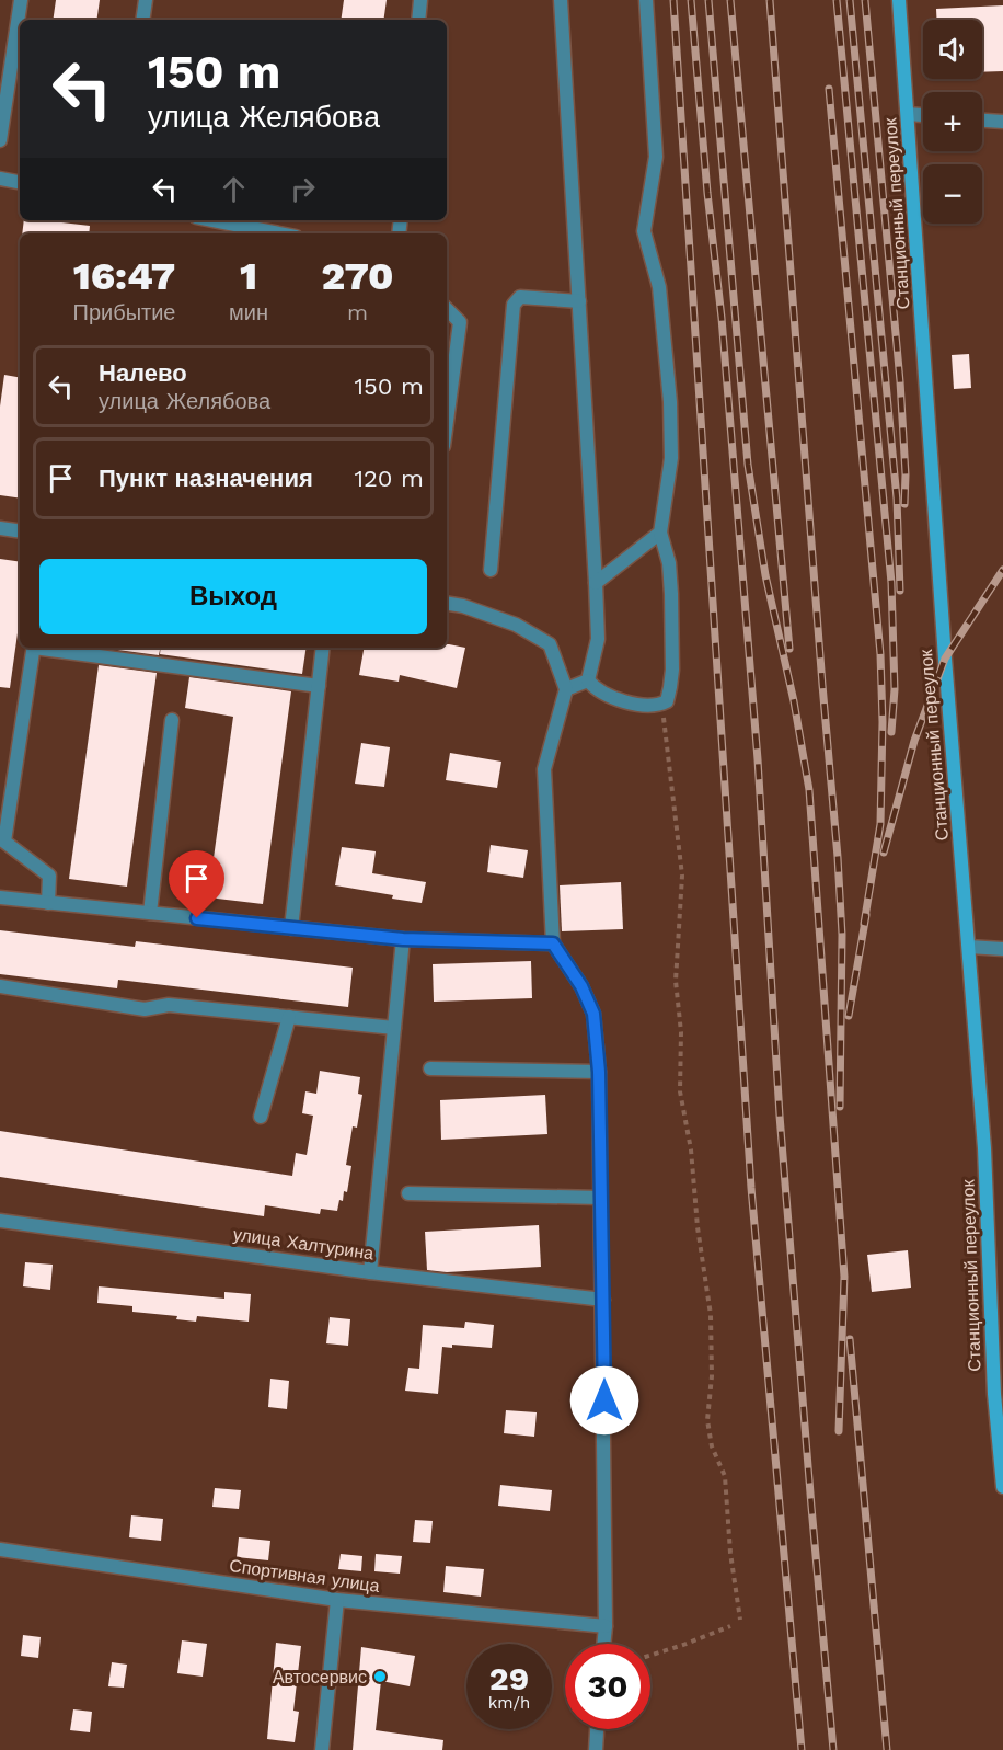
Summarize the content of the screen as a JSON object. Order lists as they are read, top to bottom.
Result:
{
  "streets": {
    "main road": ["Станционный переулок"],
    "street": ["улица Халтурина", "Спортивная улица"]
  },
  "places": ["Автосервис"],
  "page": {
    "map_buttons": ["+", "−"],
    "turn": ["150 m", "улица Желябова"],
    "eta": [
      "16:47",
      "Прибытие",
      "1",
      "мин",
      "270",
      "m"
    ],
    "list": [
      {
        "name": "Налево",
        "note": "улица Желябова",
        "value": "150 m"
      },
      {
        "name": "Пункт назначения",
        "value": "120 m"
      }
    ],
    "buttons": "Выход",
    "speed": "29 km/h",
    "limit": "30"
  }
}
